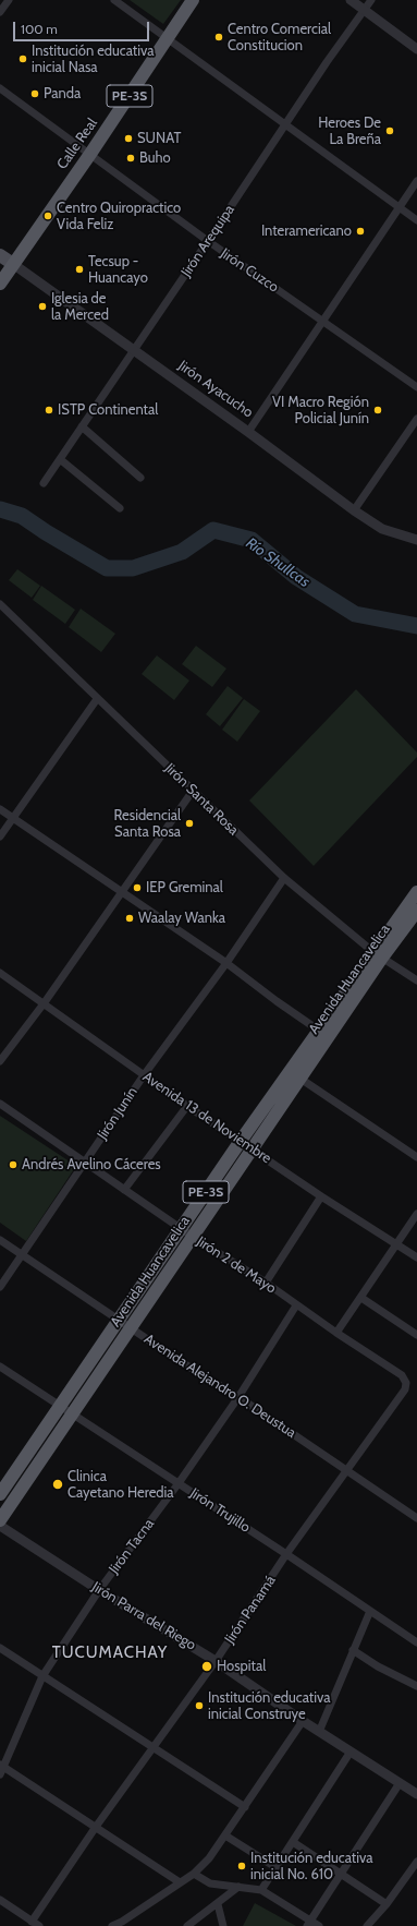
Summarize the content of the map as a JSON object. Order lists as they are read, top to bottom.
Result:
{
  "streets": {
    "highway": ["PE-3S", "Calle Real", "Avenida Huancavelica"],
    "main road": ["Jirón Ayacucho"],
    "street": [
      "Jirón Arequipa",
      "Jirón Cuzco",
      "Jirón Santa Rosa",
      "Jirón Junín",
      "Avenida 13 de Noviembre",
      "Jirón 2 de Mayo",
      "Avenida Alejandro O. Deustua",
      "Jirón Trujillo",
      "Jirón Tacna",
      "Jirón Panamá",
      "Jirón Parra del Riego"
    ]
  },
  "crossings": [
    ["Calle Real", "Jirón Cuzco"],
    ["Calle Real", "Jirón Ayacucho"],
    ["Jirón Arequipa", "Jirón Cuzco"],
    ["Jirón Arequipa", "Jirón Ayacucho"],
    ["Jirón Santa Rosa", "Avenida Huancavelica"],
    ["Jirón Santa Rosa", "Jirón Junín"],
    ["Avenida Huancavelica", "Avenida 13 de Noviembre"],
    ["Avenida Huancavelica", "Jirón 2 de Mayo"],
    ["Avenida Huancavelica", "Avenida Alejandro O. Deustua"],
    ["Avenida Huancavelica", "Jirón Trujillo"],
    ["Jirón Junín", "Avenida 13 de Noviembre"],
    ["Jirón Junín", "Jirón 2 de Mayo"],
    ["Jirón Junín", "Avenida Alejandro O. Deustua"],
    ["Jirón 2 de Mayo", "Jirón Tacna"],
    ["Jirón 2 de Mayo", "Jirón Panamá"],
    ["Avenida Alejandro O. Deustua", "Jirón Tacna"],
    ["Avenida Alejandro O. Deustua", "Jirón Panamá"],
    ["Jirón Trujillo", "Jirón Tacna"],
    ["Jirón Trujillo", "Jirón Panamá"],
    ["Jirón Tacna", "Jirón Parra del Riego"],
    ["Jirón Panamá", "Jirón Parra del Riego"]
  ],
  "districts": ["TUCUMACHAY"],
  "water": ["Río Shullcas"],
  "places": [
    "Centro Comercial Constitucion",
    "Institución educativa inicial Nasa",
    "Panda",
    "Heroes De La Breña",
    "SUNAT",
    "Buho",
    "Centro Quiropractico Vida Feliz",
    "Interamericano",
    "Tecsup - Huancayo",
    "Iglesia de la Merced",
    "ISTP Continental",
    "VI Macro Región Policial Junín",
    "Residencial Santa Rosa",
    "IEP Greminal",
    "Waalay Wanka",
    "Andrés Avelino Cáceres",
    "Clinica Cayetano Heredia",
    "Hospital",
    "Institución educativa inicial Construye",
    "Institución educativa inicial No. 610"
  ],
  "scale_bar": "100 m"
}
